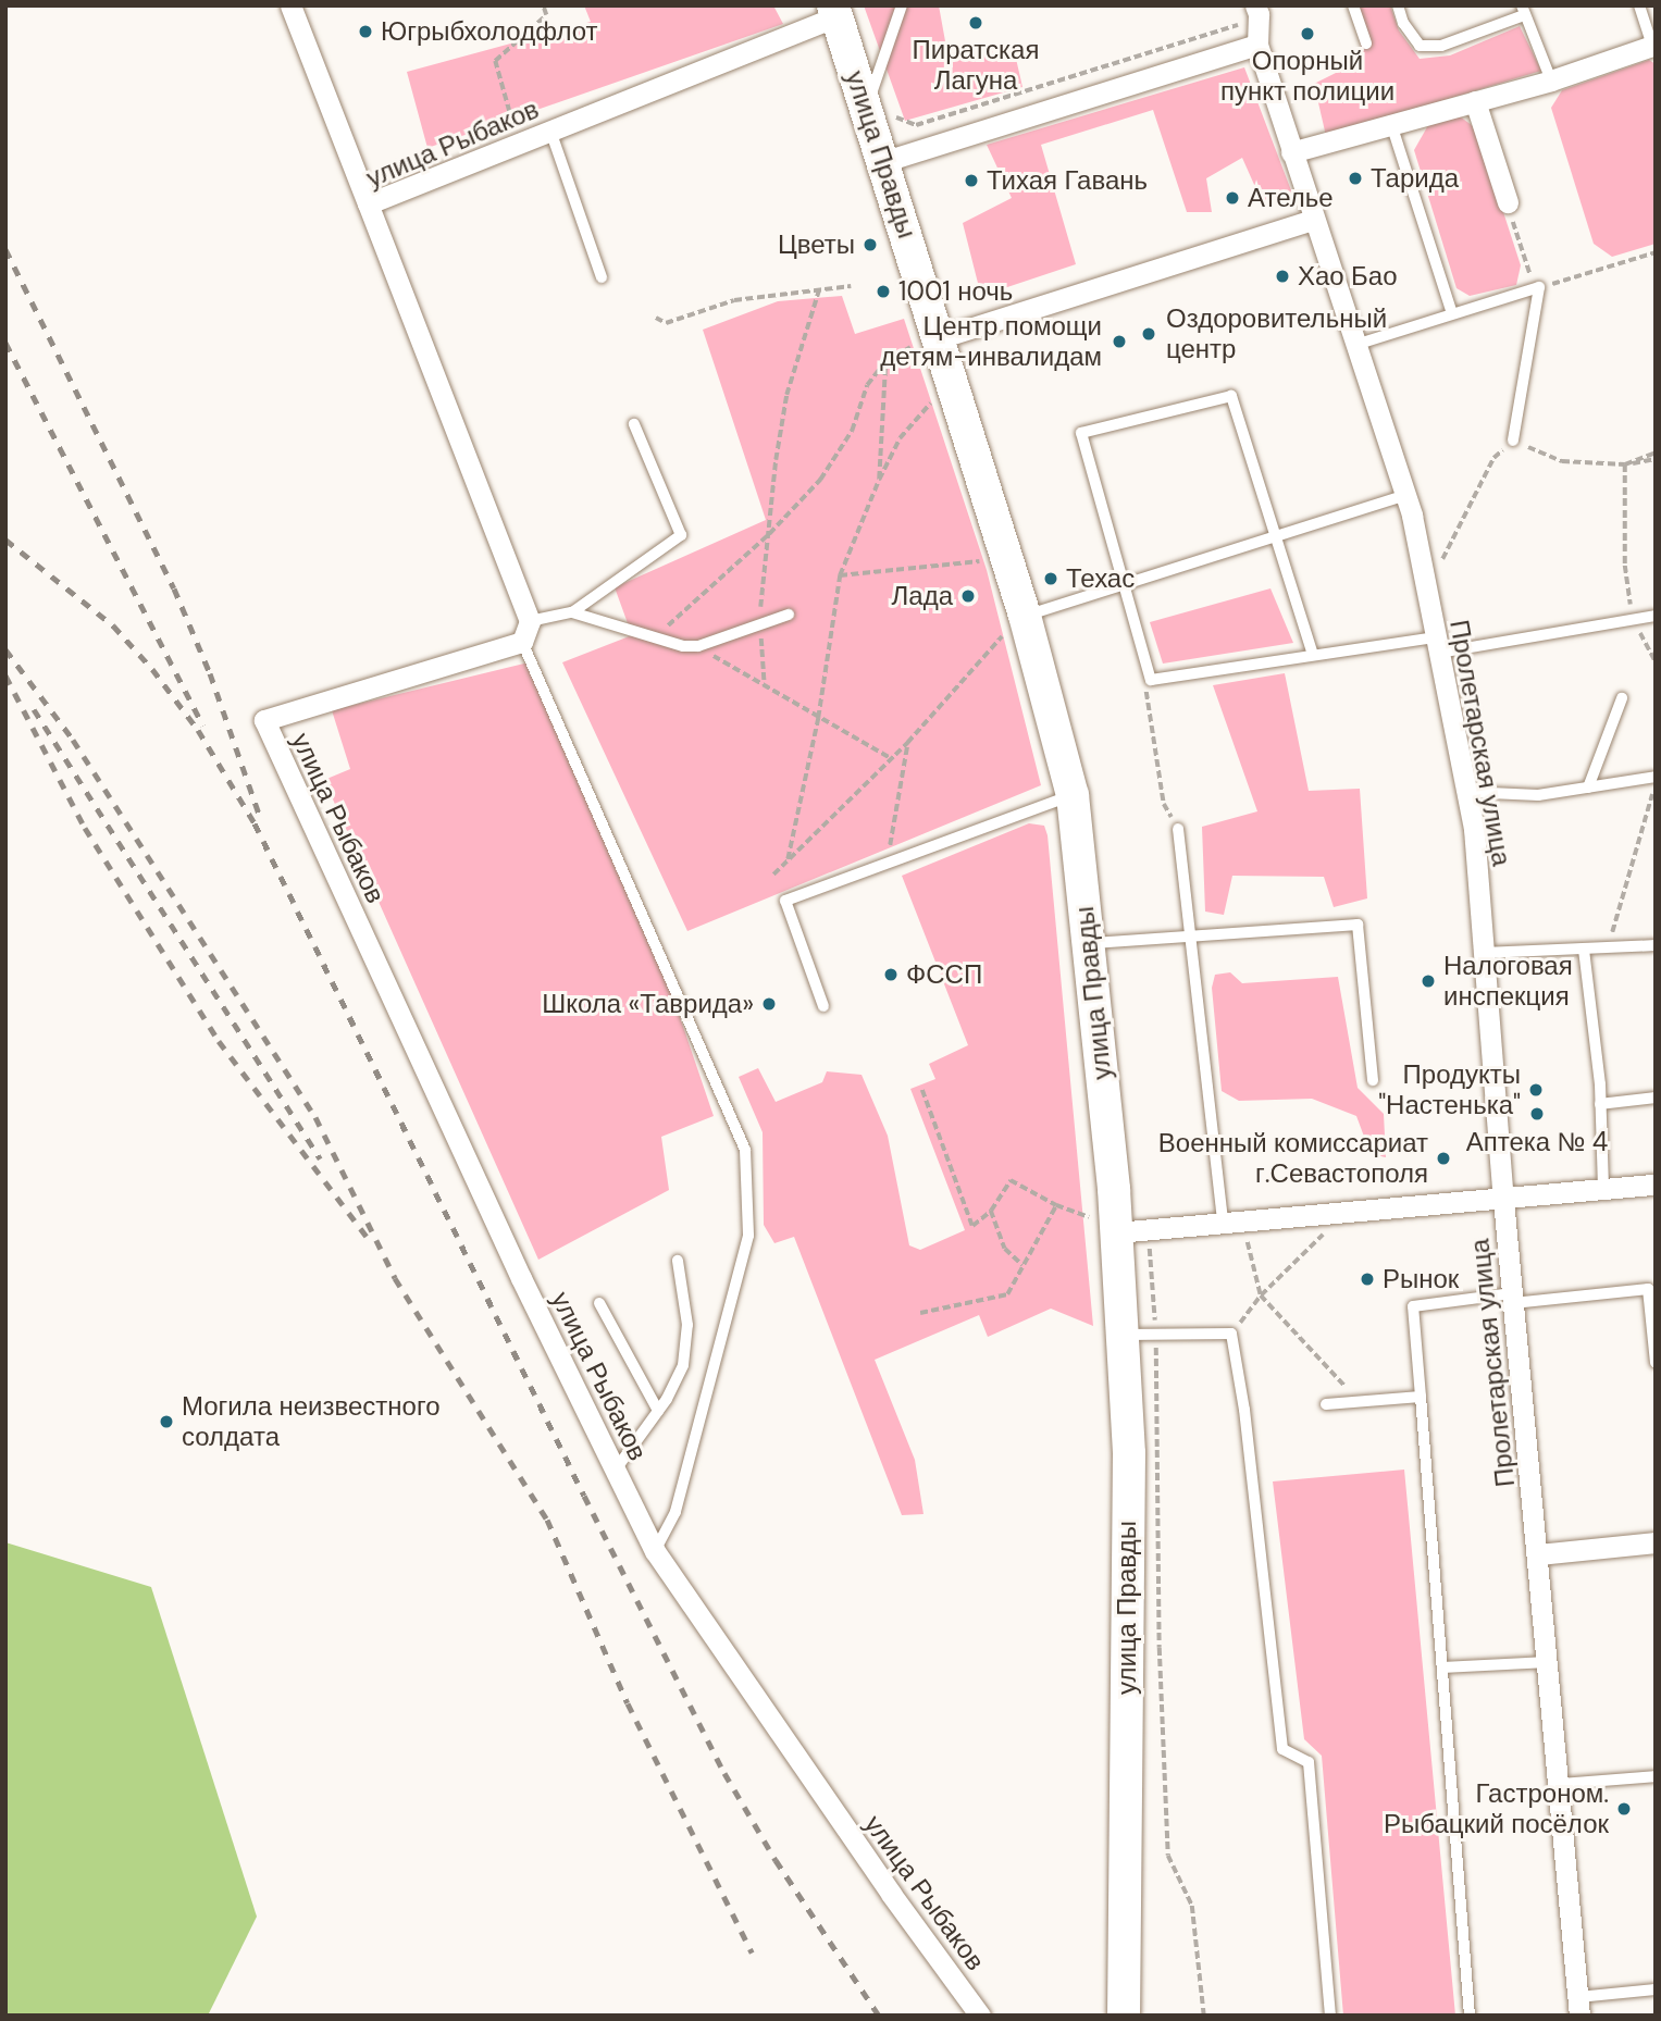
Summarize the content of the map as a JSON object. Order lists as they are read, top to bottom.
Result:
{
  "streets": {
    "main road": ["улица Правды"],
    "street": ["улица Рыбаков", "Пролетарская улица"]
  },
  "crossings": [
    ["улица Рыбаков", "улица Правды"]
  ],
  "places": [
    "Пиратская Лагуна",
    "Югрыбхолодфлот",
    "Опорный пункт полиции",
    "Тарида",
    "Тихая Гавань",
    "Ателье",
    "Цветы",
    "Хао Бао",
    "1001 ночь",
    "Оздоровительный центр",
    "Центр помощи детям-инвалидам",
    "Техас",
    "Лада",
    "ФССП",
    "Налоговая инспекция",
    "Школа «Таврида»",
    "Продукты \"Настенька\"",
    "Аптека № 4",
    "Военный комиссариат г.Севастополя",
    "Рынок",
    "Могила неизвестного солдата",
    "Гастроном. Рыбацкий посёлок"
  ]
}
